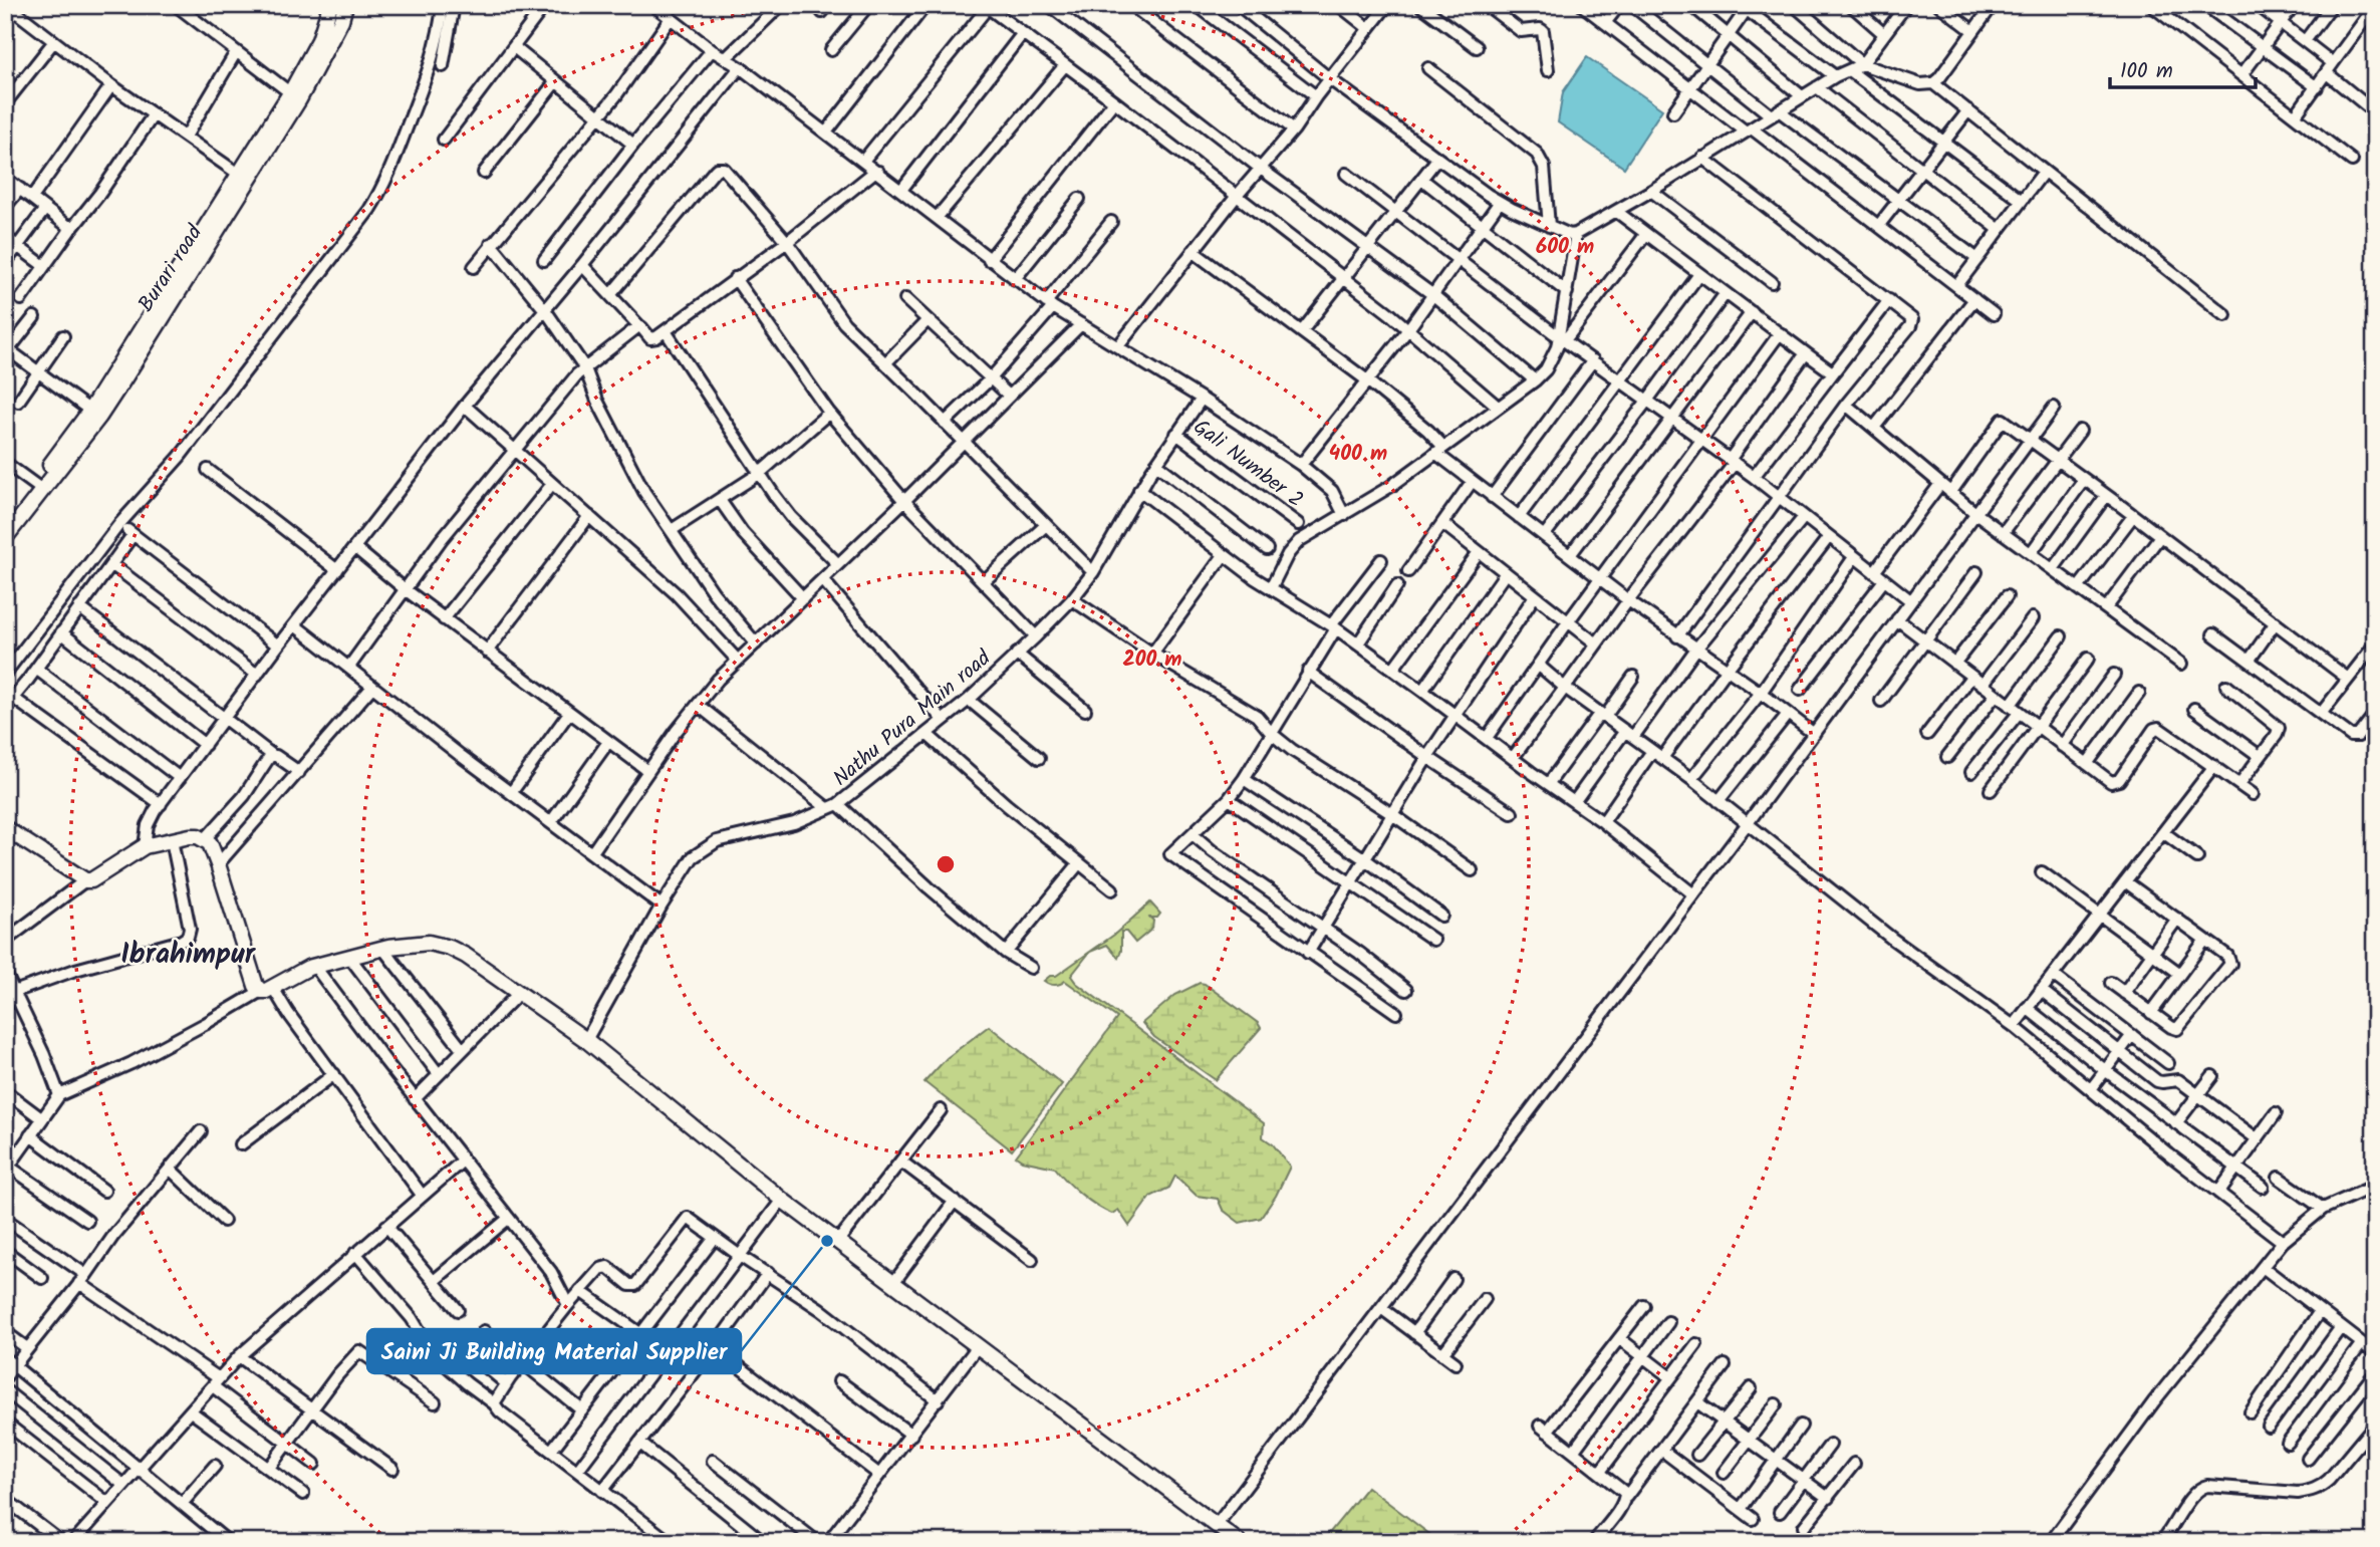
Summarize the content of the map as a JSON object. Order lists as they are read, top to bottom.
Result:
{
  "streets": {
    "street": ["Burari road", "Gali Number 2", "Nathu Pura Main road"]
  },
  "crossings": [
    ["Gali Number 2", "Nathu Pura Main road"]
  ],
  "districts": ["Ibrahimpur"],
  "places": ["Saini Ji Building Material Supplier"],
  "scale_bar": "100 m",
  "rings": ["600 m", "400 m", "200 m"]
}
